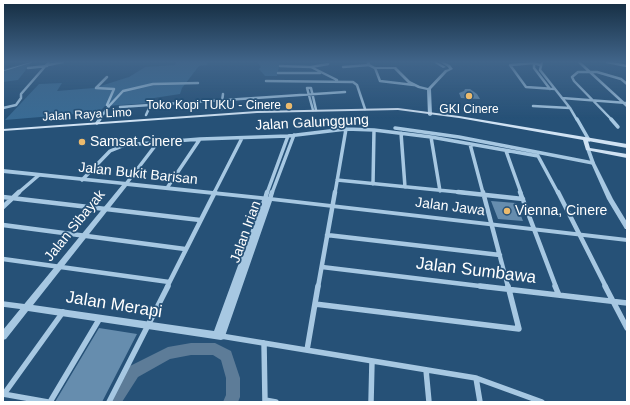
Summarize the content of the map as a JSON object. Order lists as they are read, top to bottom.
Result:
{
  "streets": {
    "main road": ["Jalan Raya Limo"],
    "street": [
      "Jalan Galunggung",
      "Jalan Bukit Barisan",
      "Jalan Jawa",
      "Jalan Sibayak",
      "Jalan Irian",
      "Jalan Sumbawa",
      "Jalan Merapi"
    ]
  },
  "crossings": [
    ["Jalan Galunggung", "Jalan Bukit Barisan"],
    ["Jalan Galunggung", "Jalan Jawa"],
    ["Jalan Galunggung", "Jalan Sibayak"],
    ["Jalan Galunggung", "Jalan Irian"],
    ["Jalan Bukit Barisan", "Jalan Jawa"],
    ["Jalan Bukit Barisan", "Jalan Sibayak"],
    ["Jalan Bukit Barisan", "Jalan Irian"],
    ["Jalan Jawa", "Jalan Irian"],
    ["Jalan Sibayak", "Jalan Merapi"],
    ["Jalan Irian", "Jalan Merapi"]
  ],
  "places": [
    "GKI Cinere",
    "Toko Kopi TUKU - Cinere",
    "Samsat Cinere",
    "Vienna, Cinere"
  ]
}
